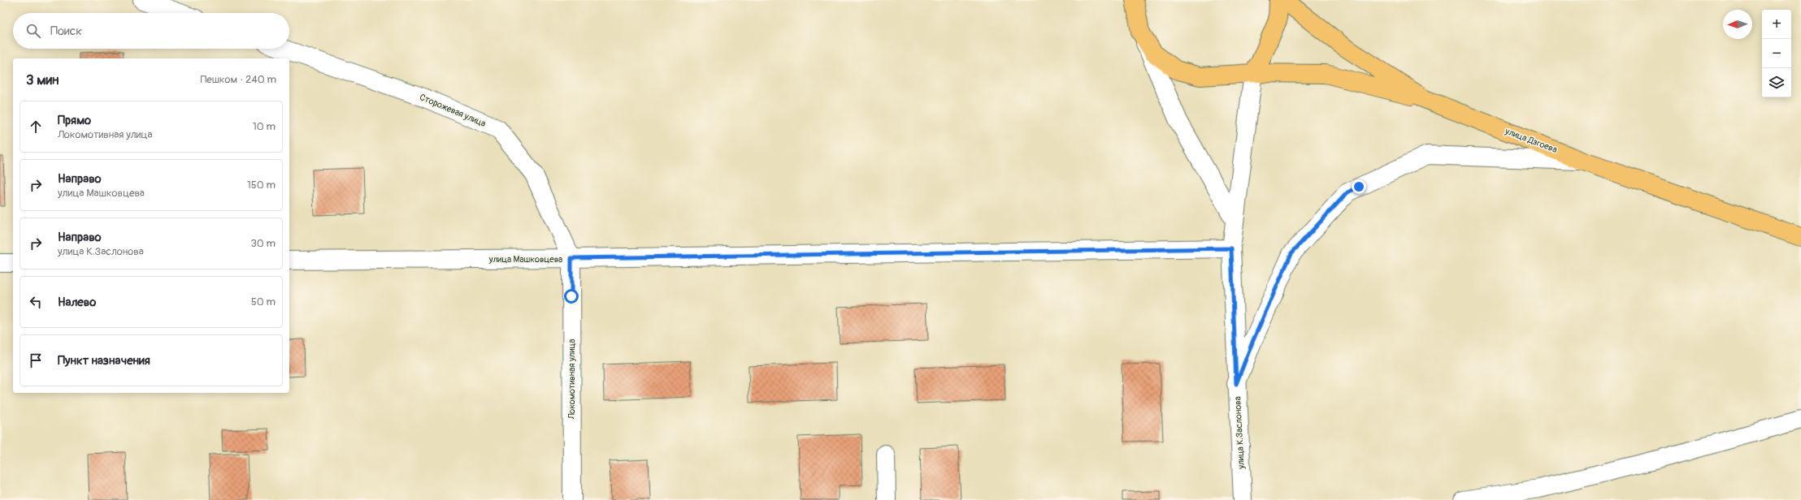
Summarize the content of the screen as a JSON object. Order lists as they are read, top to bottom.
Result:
{
  "streets": {
    "main road": ["улица Дзгоева"],
    "street": [
      "Сторожевая улица",
      "улица Машковцева",
      "Локомотивная улица",
      "улица К.Заслонова"
    ]
  },
  "crossings": [
    ["Сторожевая улица", "улица Машковцева"],
    ["Сторожевая улица", "Локомотивная улица"],
    ["улица Машковцева", "Локомотивная улица"],
    ["улица Машковцева", "улица К.Заслонова"]
  ],
  "north": "left",
  "page": {
    "map_buttons": ["+", "−"],
    "search": "Поиск",
    "heading": ["3 мин", "Пешком · 240 m"],
    "list": [
      ["Прямо", "Локомотивная улица", "10 m"],
      ["Направо", "улица Машковцева", "150 m"],
      ["Направо", "улица К.Заслонова", "30 m"],
      ["Налево", "50 m"],
      "Пункт назначения"
    ]
  }
}
